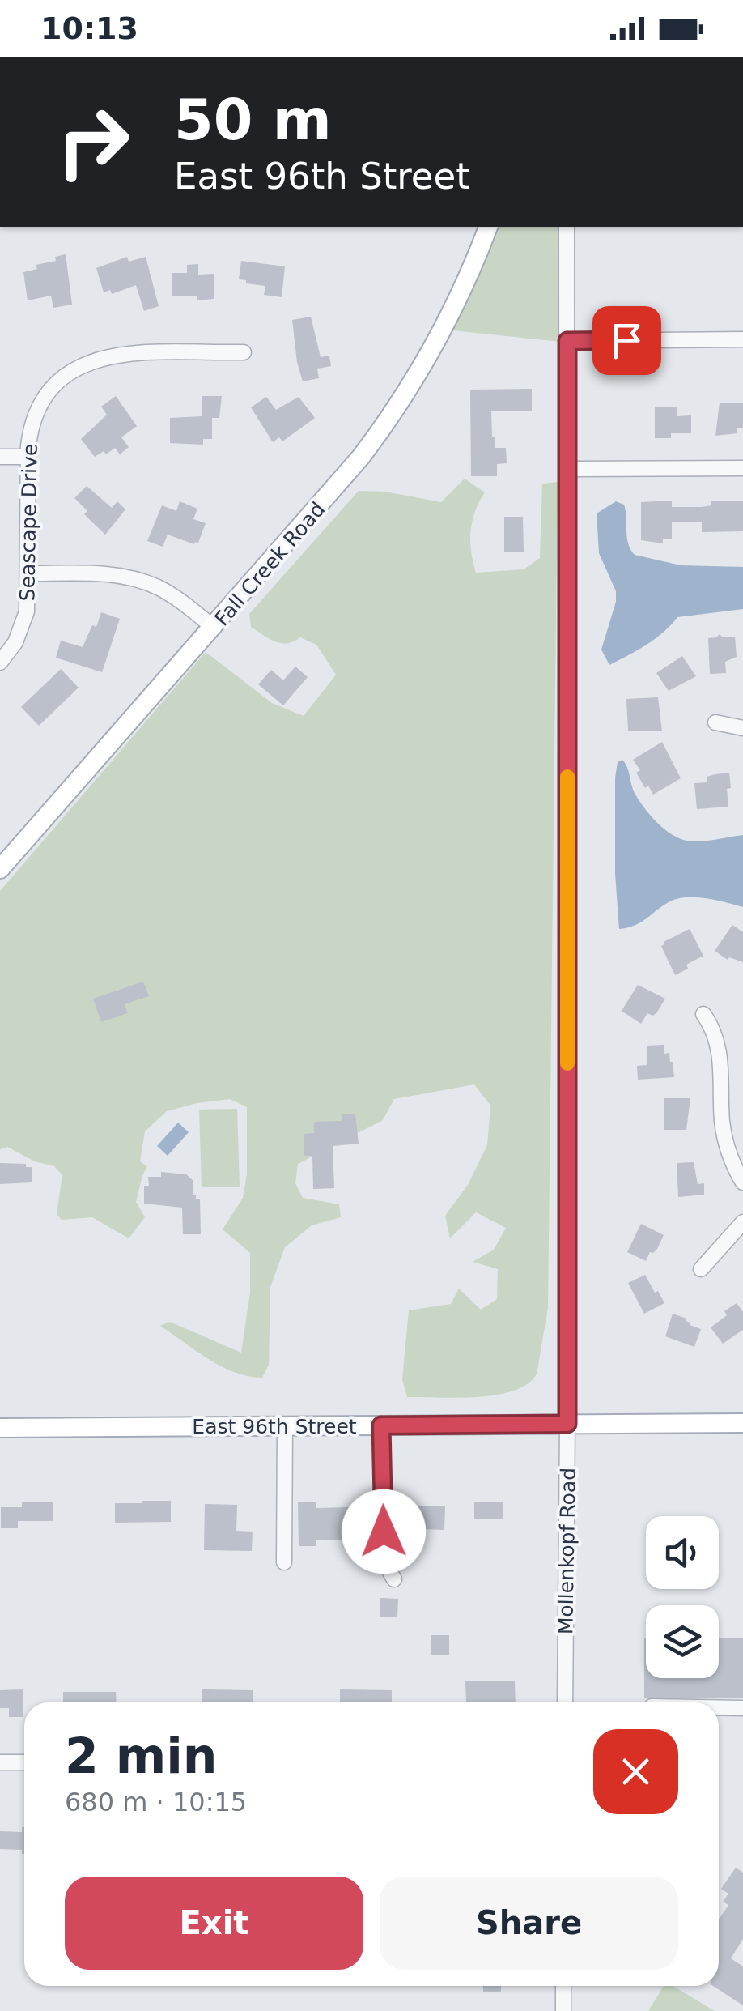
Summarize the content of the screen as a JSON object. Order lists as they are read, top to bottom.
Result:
{
  "streets": {
    "main road": ["Fall Creek Road", "East 96th Street"],
    "street": ["Seascape Drive", "Mollenkopf Road"]
  },
  "crossings": [
    ["East 96th Street", "Mollenkopf Road"]
  ],
  "page": {
    "status": "10:13",
    "turn": ["50 m", "East 96th Street"],
    "heading": ["2 min", "680 m · 10:15"],
    "buttons": ["Exit", "Share"]
  }
}
